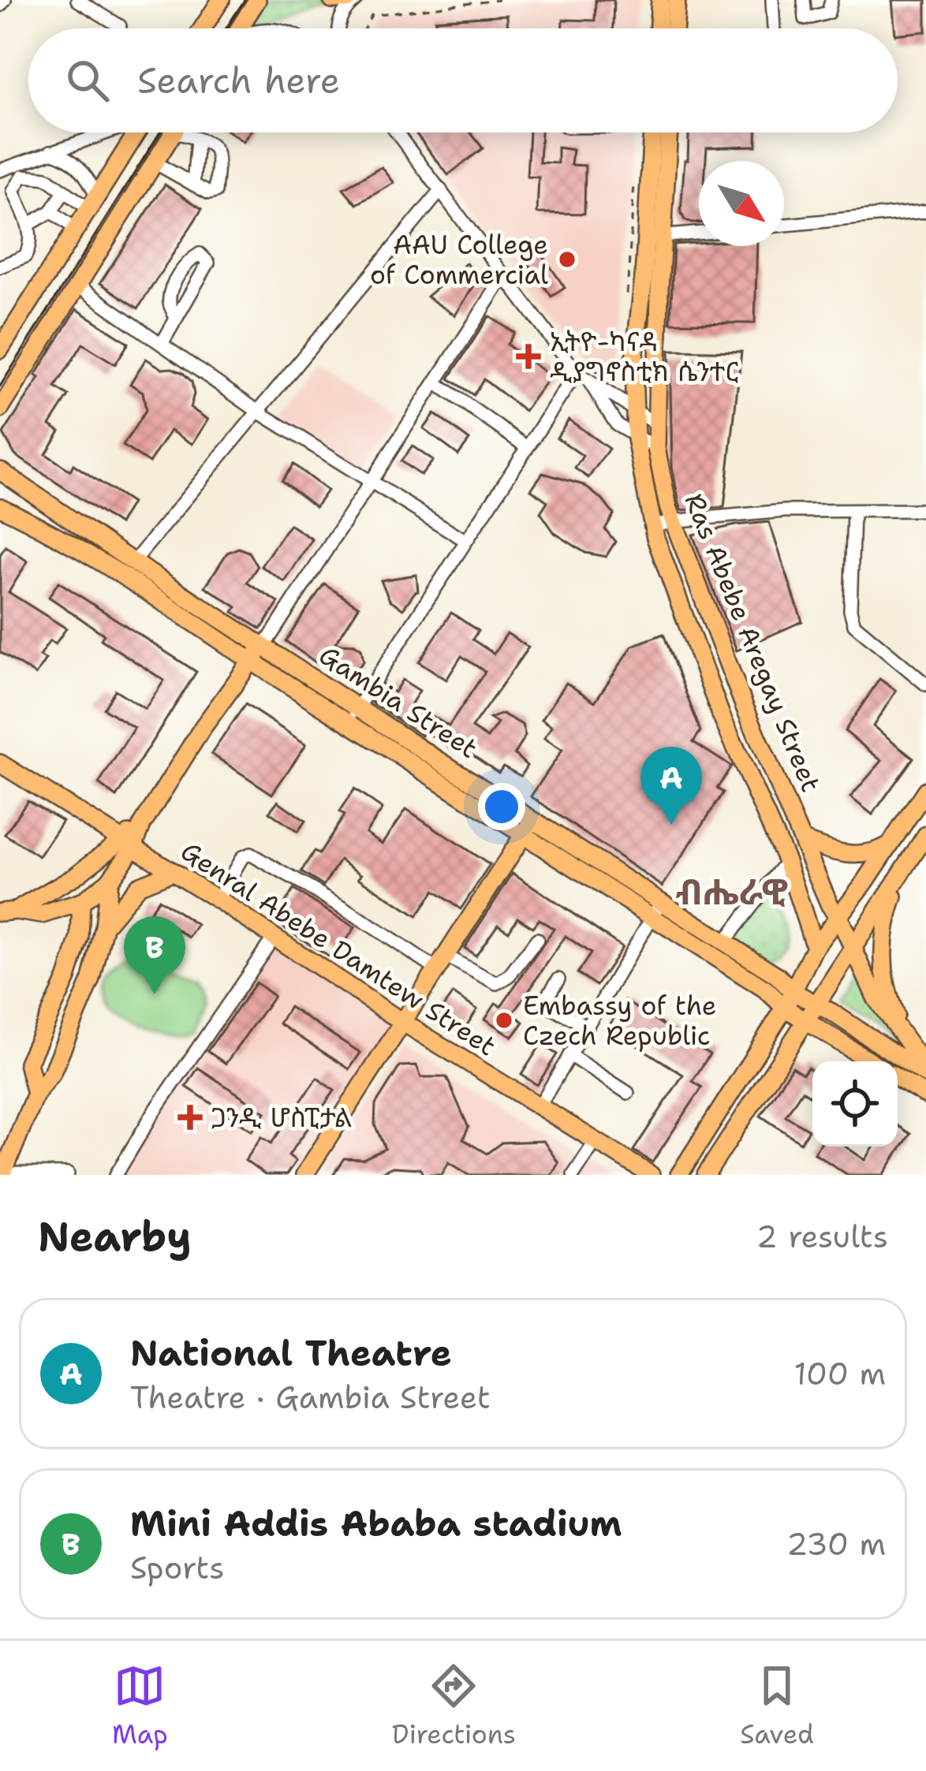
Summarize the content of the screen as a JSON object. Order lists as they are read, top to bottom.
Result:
{
  "streets": {
    "main road": ["Ras Abebe Aregay Street", "Gambia Street", "Genral Abebe Damtew Street"]
  },
  "districts": ["ብሔራዊ"],
  "places": {
    "other": ["AAU College of Commercial", "Embassy of the Czech Republic"],
    "health": ["ኢትዮ-ካናዳ ዲያግኖስቲክ ሴንተር", "ጋንዲ ሆስፒታል"]
  },
  "north": "bottom right",
  "page": {
    "search": "Search here",
    "pins": ["A", "B"],
    "heading": ["Nearby", "2 results"],
    "list": [
      {
        "mark": "A",
        "name": "National Theatre",
        "note": "Theatre · Gambia Street",
        "value": "100 m"
      },
      {
        "mark": "B",
        "name": "Mini Addis Ababa stadium",
        "note": "Sports",
        "value": "230 m"
      }
    ],
    "nav": ["Map", "Directions", "Saved"]
  }
}
